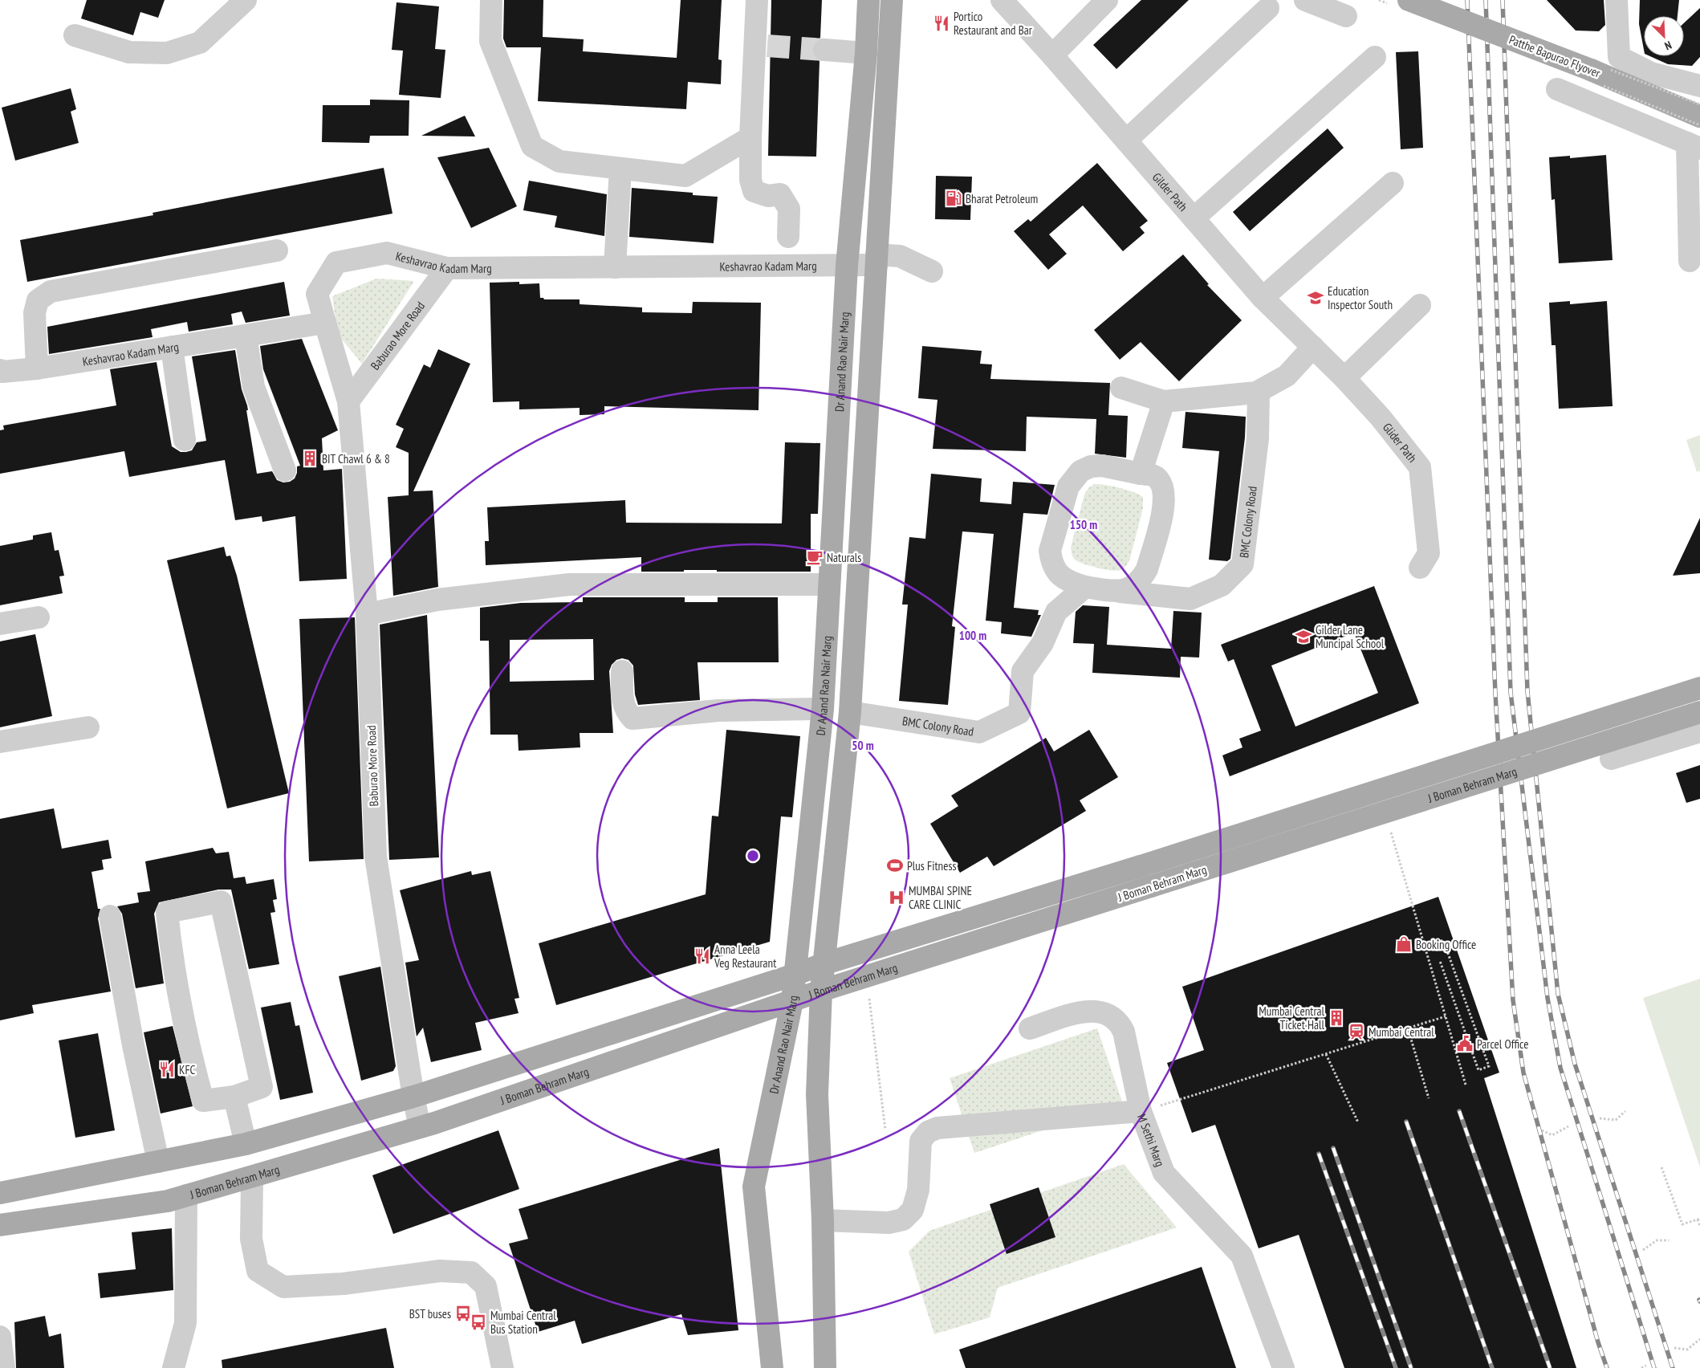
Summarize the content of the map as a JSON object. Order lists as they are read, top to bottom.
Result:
{
  "streets": {
    "main road": ["Patthe Bapurao Flyover", "Dr Anand Rao Nair Marg", "J Boman Behram Marg"],
    "street": [
      "Gilder Path",
      "Keshavrao Kadam Marg",
      "Baburao More Road",
      "Glider Path",
      "BMC Colony Road",
      "M Sethi Marg"
    ]
  },
  "crossings": [
    ["Gilder Path", "Glider Path"],
    ["Keshavrao Kadam Marg", "Baburao More Road"],
    ["Keshavrao Kadam Marg", "Dr Anand Rao Nair Marg"],
    ["Baburao More Road", "J Boman Behram Marg"],
    ["Dr Anand Rao Nair Marg", "J Boman Behram Marg"]
  ],
  "places": {
    "restaurant": ["Portico Restaurant and Bar", "Anna Leela Veg Restaurant", "KFC"],
    "fuel station": ["Bharat Petroleum"],
    "school or university": ["Education Inspector South", "Gilder Lane Muncipal School"],
    "building": ["BIT Chawl 6 & 8", "Mumbai Central Ticket Hall"],
    "cafe": ["Naturals"],
    "sports": ["Plus Fitness"],
    "hospital": ["MUMBAI SPINE CARE CLINIC"],
    "shop": ["Booking Office"],
    "station": ["Mumbai Central"],
    "public building": ["Parcel Office"],
    "bus stop": ["BST buses", "Mumbai Central Bus Station"]
  },
  "north": "bottom right",
  "rings": ["150 m", "100 m", "50 m"]
}
